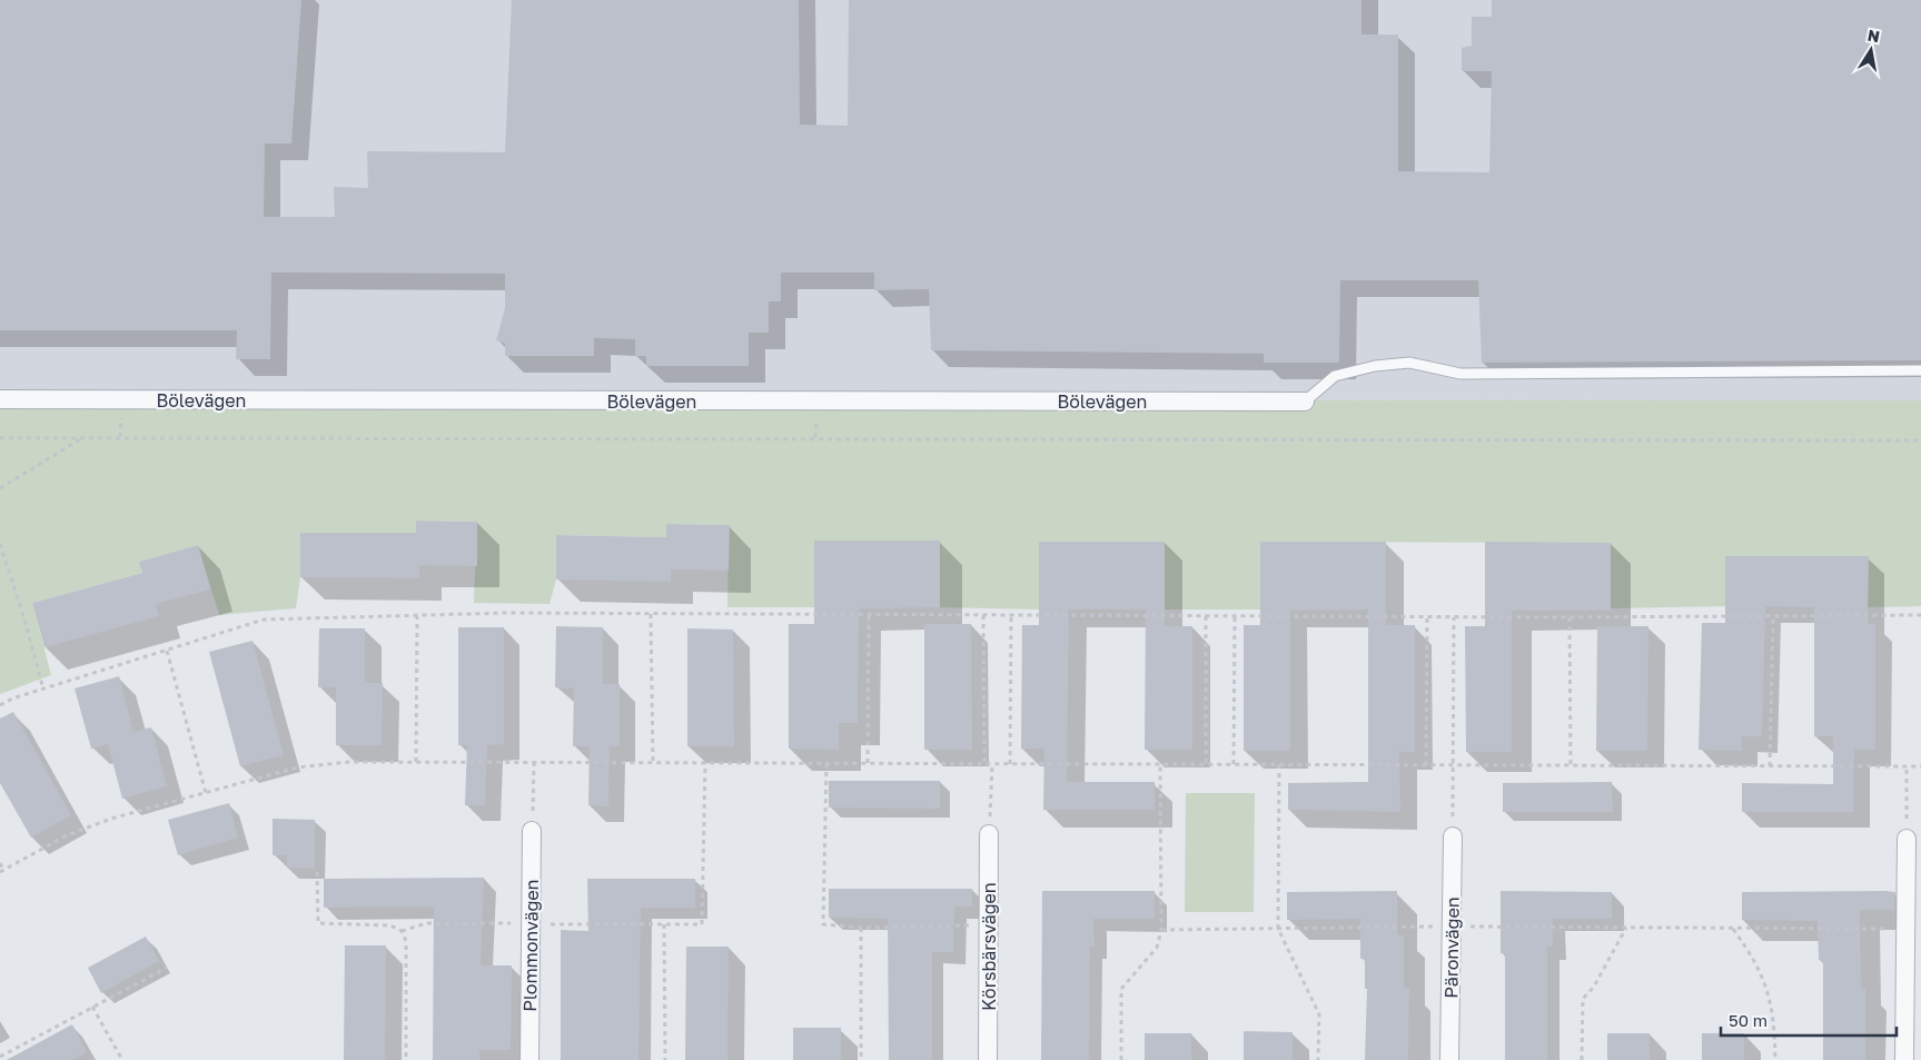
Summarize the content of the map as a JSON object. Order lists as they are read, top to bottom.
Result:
{
  "streets": {
    "street": [
      "Bölevägen",
      "Plommonvägen",
      "Körsbärsvägen",
      "Päronvägen"
    ]
  },
  "scale_bar": "50 m",
  "north": "top"
}
